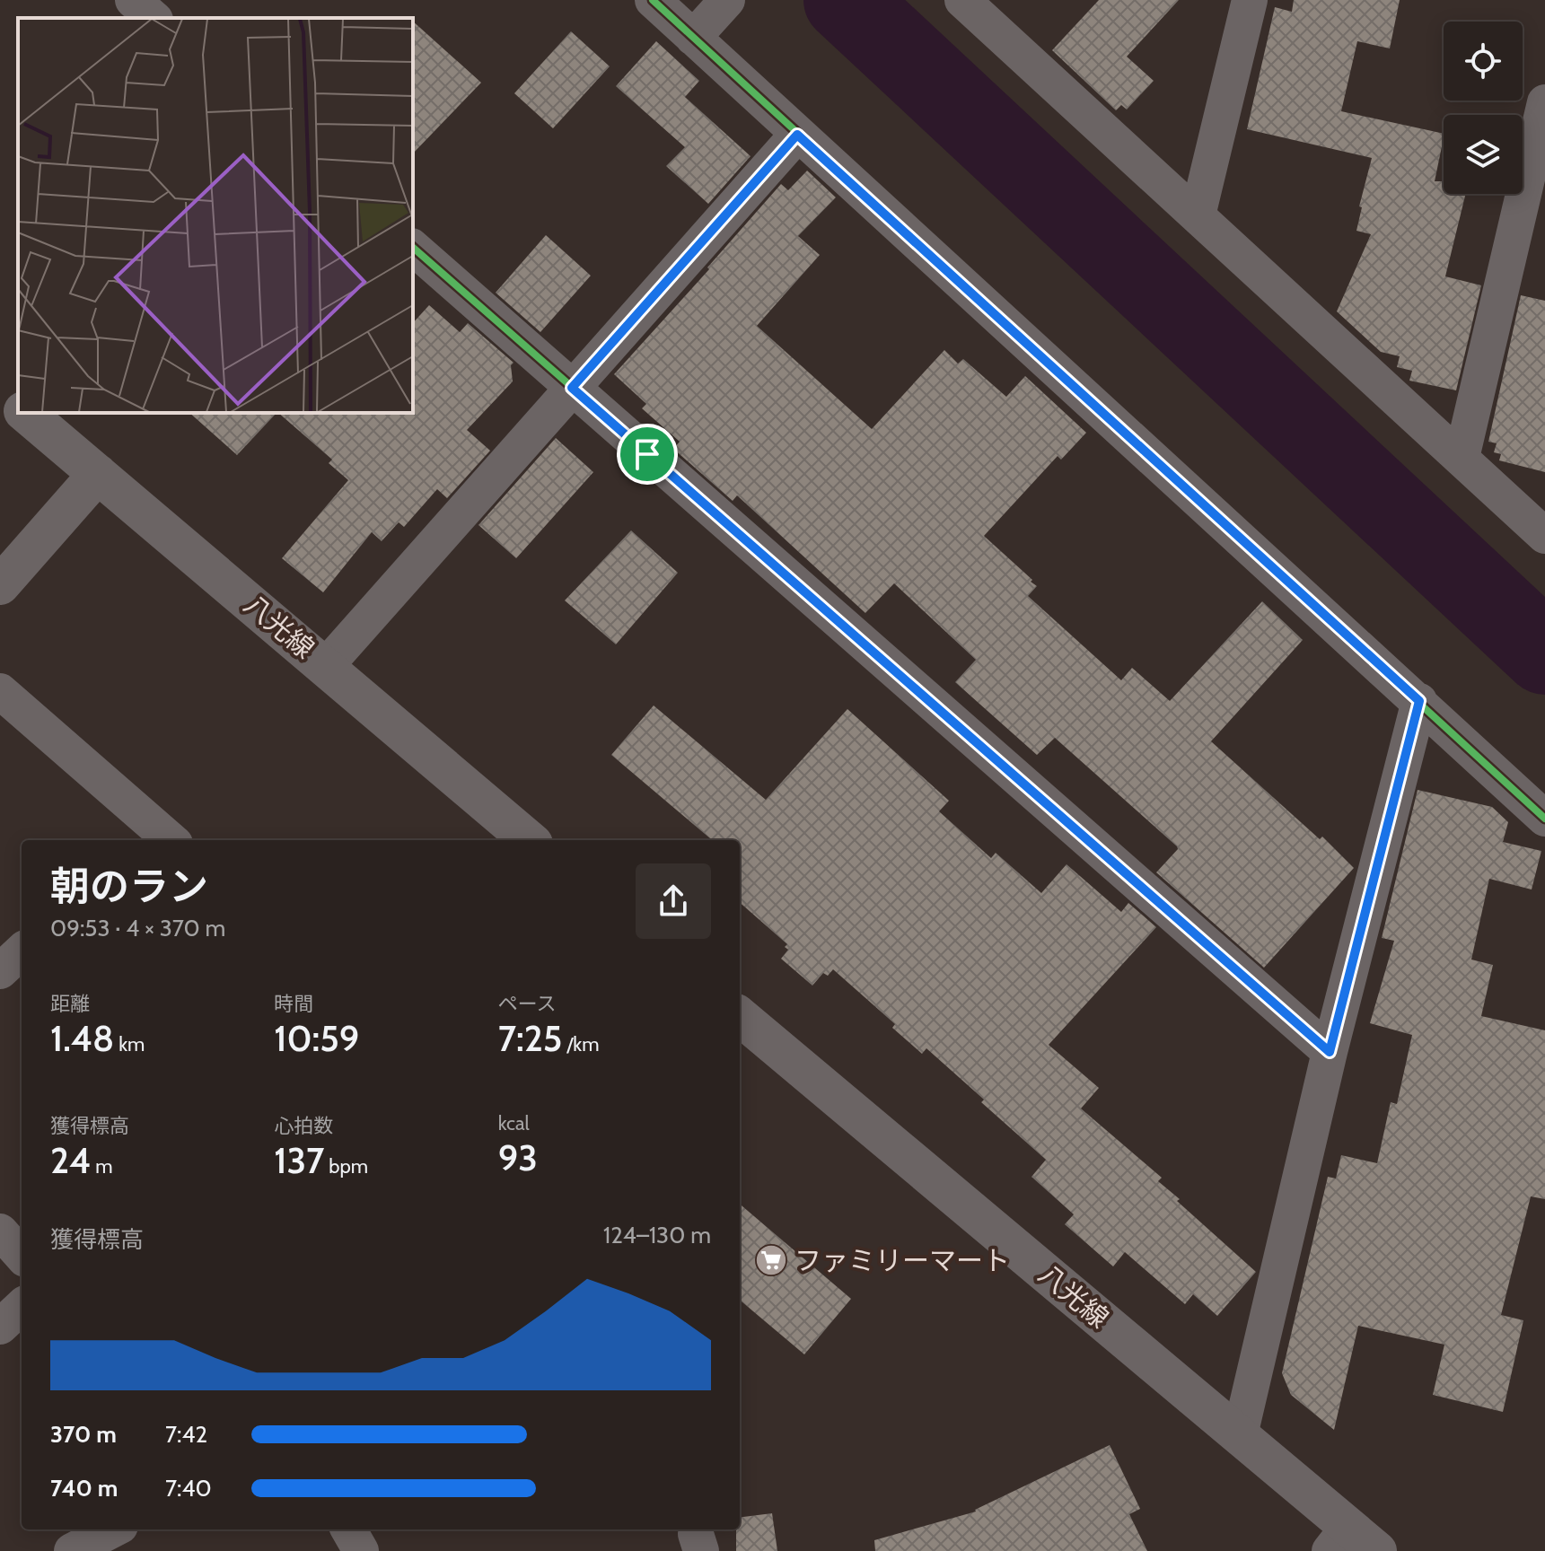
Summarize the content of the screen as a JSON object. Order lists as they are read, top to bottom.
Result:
{
  "streets": {
    "street": ["八光線"]
  },
  "places": {
    "supermarket": ["ファミリーマート"]
  },
  "page": {
    "heading": ["朝のラン", "09:53 · 4 × 370 m"],
    "stats": [
      ["距離", "1.48 km"],
      ["時間", "10:59"],
      ["ペース", "7:25 /km"],
      ["獲得標高", "24 m"],
      ["心拍数", "137 bpm"],
      ["kcal", "93"]
    ],
    "chart": ["獲得標高", "124–130 m"],
    "list": [
      {
        "name": "370 m",
        "note": "7:42"
      },
      {
        "name": "740 m",
        "note": "7:40"
      }
    ]
  }
}
